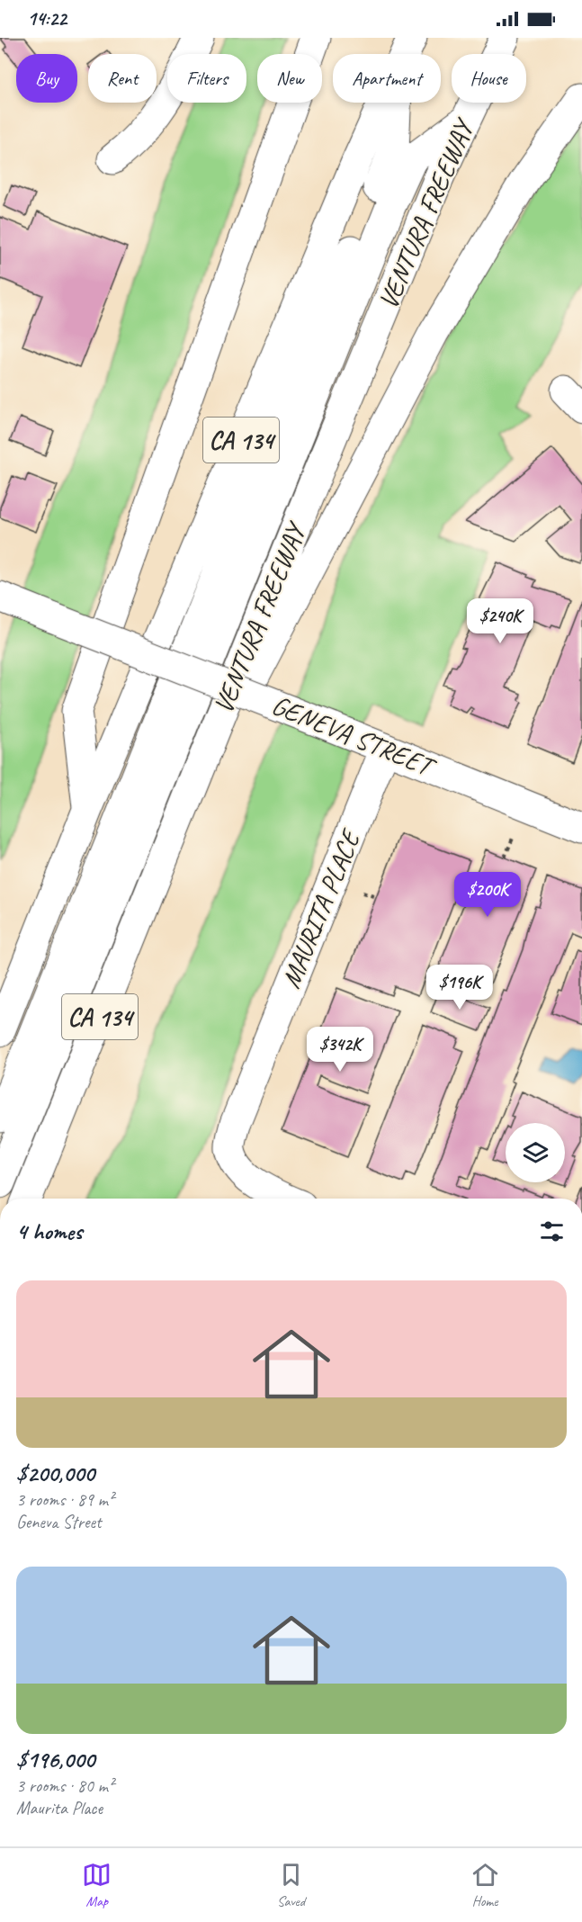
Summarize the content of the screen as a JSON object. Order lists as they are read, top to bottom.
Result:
{
  "streets": {
    "main road": [
      "VENTURA FREEWAY",
      "CA 134",
      "GENEVA STREET",
      "MAURITA PLACE"
    ]
  },
  "crossings": [
    ["GENEVA STREET", "MAURITA PLACE"]
  ],
  "page": {
    "status": "14:22",
    "chip": [
      "Buy",
      "Rent",
      "Filters",
      "New",
      "Apartment",
      "House"
    ],
    "price": [
      "$240K",
      "$200K",
      "$196K",
      "$342K"
    ],
    "heading": "4 homes",
    "list": [
      {
        "name": "$200,000",
        "note": "3 rooms · 89 m² · Geneva Street"
      },
      {
        "name": "$196,000",
        "note": "3 rooms · 80 m² · Maurita Place"
      }
    ],
    "tabs": ["Map", "Saved", "Home"]
  }
}
